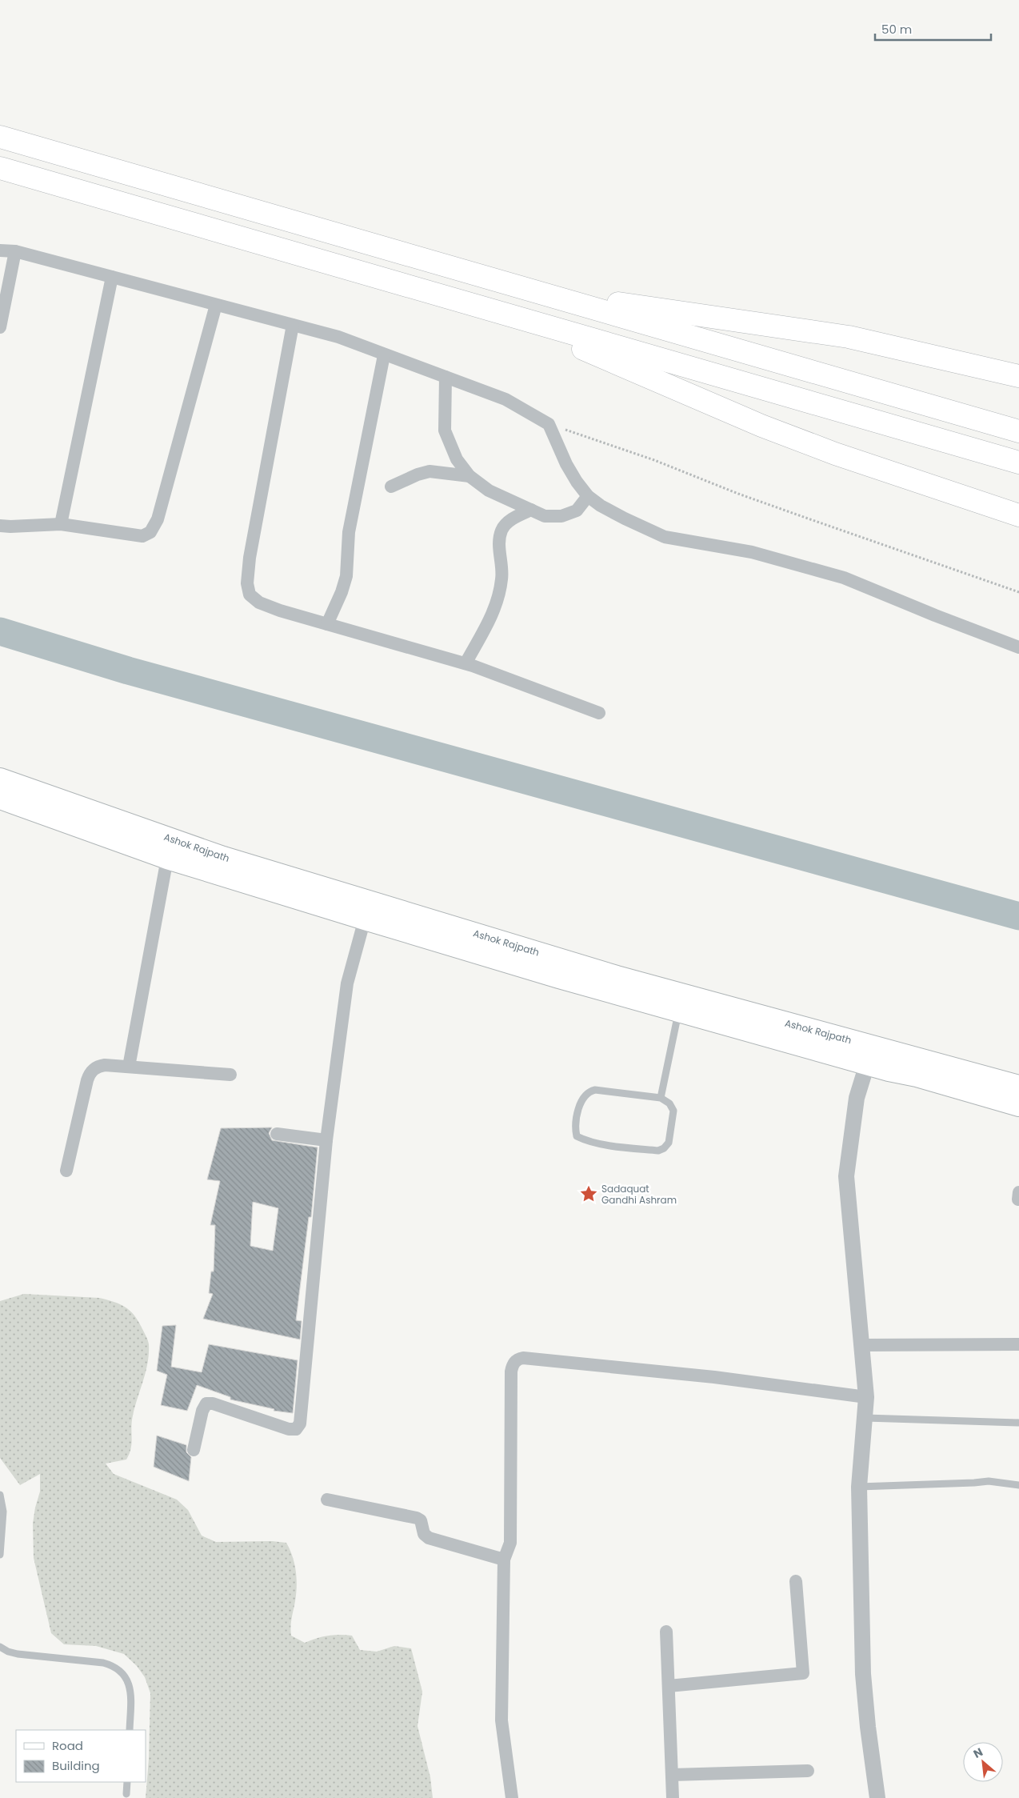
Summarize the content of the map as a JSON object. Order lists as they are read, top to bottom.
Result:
{
  "streets": {
    "main road": ["Ashok Rajpath"]
  },
  "places": {
    "place": ["Sadaquat Gandhi Ashram"]
  },
  "legend": ["Road", "Building"],
  "scale_bar": "50 m",
  "north": "top left"
}
